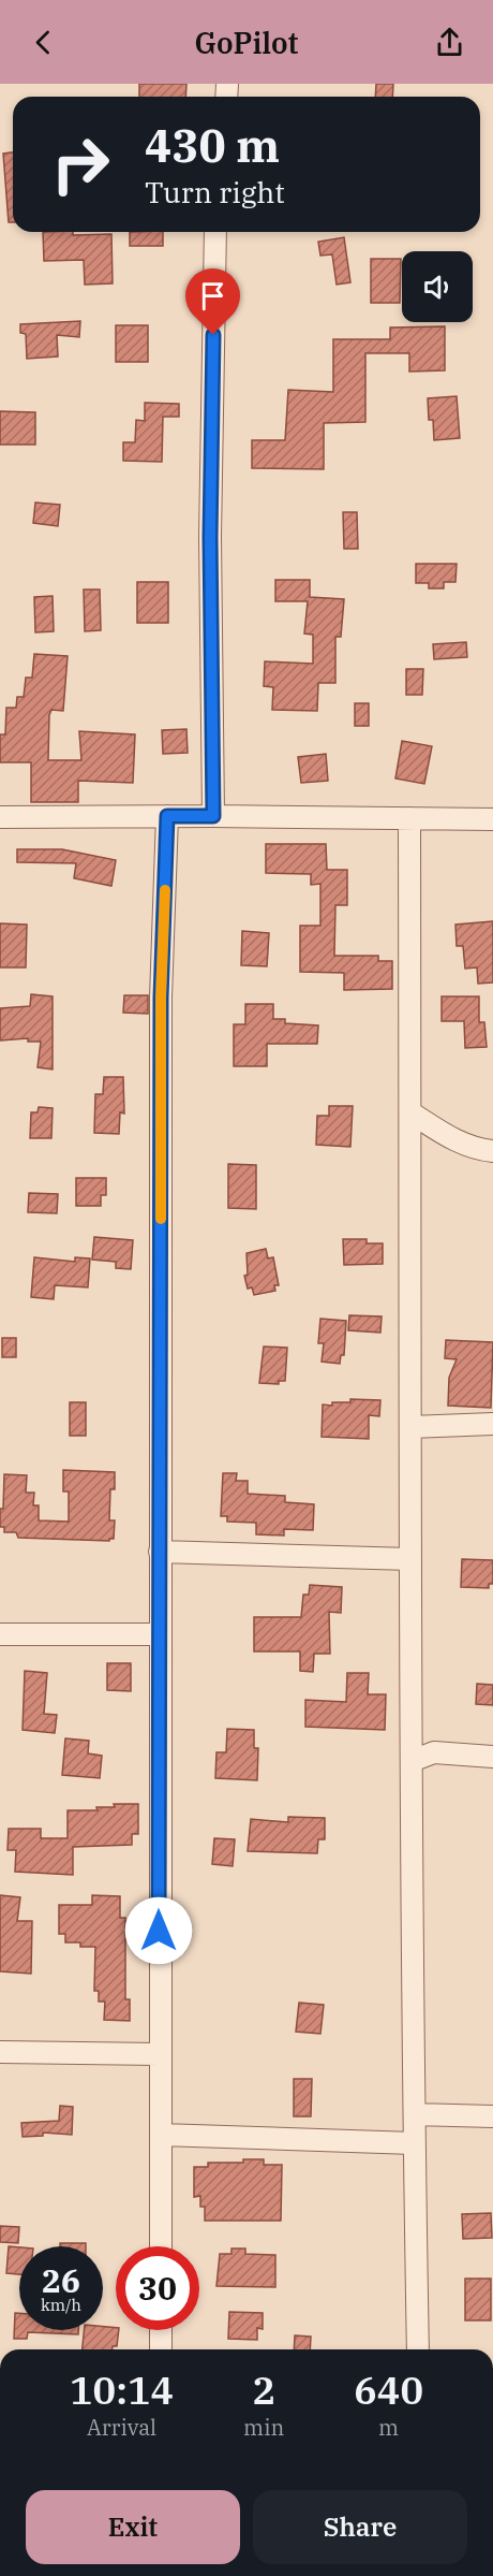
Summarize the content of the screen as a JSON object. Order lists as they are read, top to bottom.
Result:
{
  "page": {
    "header": "GoPilot",
    "turn": ["430 m", "Turn right"],
    "speed": "26 km/h",
    "limit": "30",
    "eta": [
      "10:14",
      "Arrival",
      "2",
      "min",
      "640",
      "m"
    ],
    "buttons": ["Exit", "Share"]
  }
}
